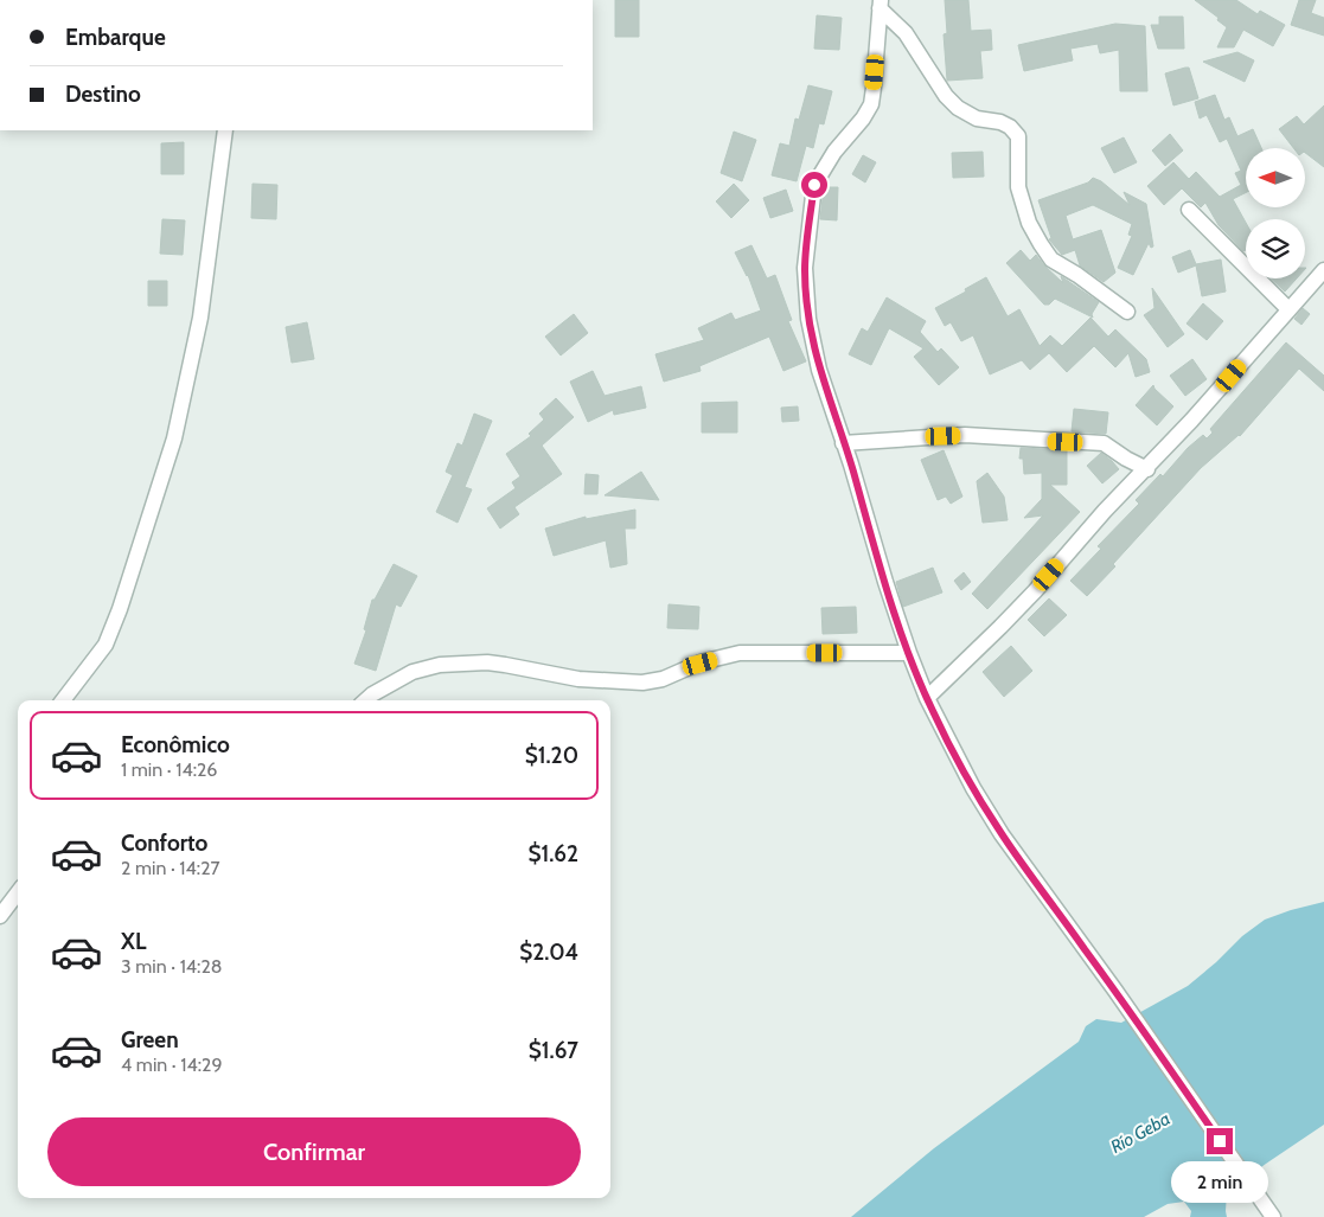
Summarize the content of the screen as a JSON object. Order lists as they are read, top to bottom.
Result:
{
  "water": ["Río Geba"],
  "north": "left",
  "page": {
    "banner": ["Embarque", "Destino"],
    "list": [
      {
        "name": "Econômico",
        "note": "1 min · 14:26",
        "value": "$1.20"
      },
      {
        "name": "Conforto",
        "note": "2 min · 14:27",
        "value": "$1.62"
      },
      {
        "name": "XL",
        "note": "3 min · 14:28",
        "value": "$2.04"
      },
      {
        "name": "Green",
        "note": "4 min · 14:29",
        "value": "$1.67"
      }
    ],
    "buttons": "Confirmar",
    "bubble": "2 min"
  }
}
